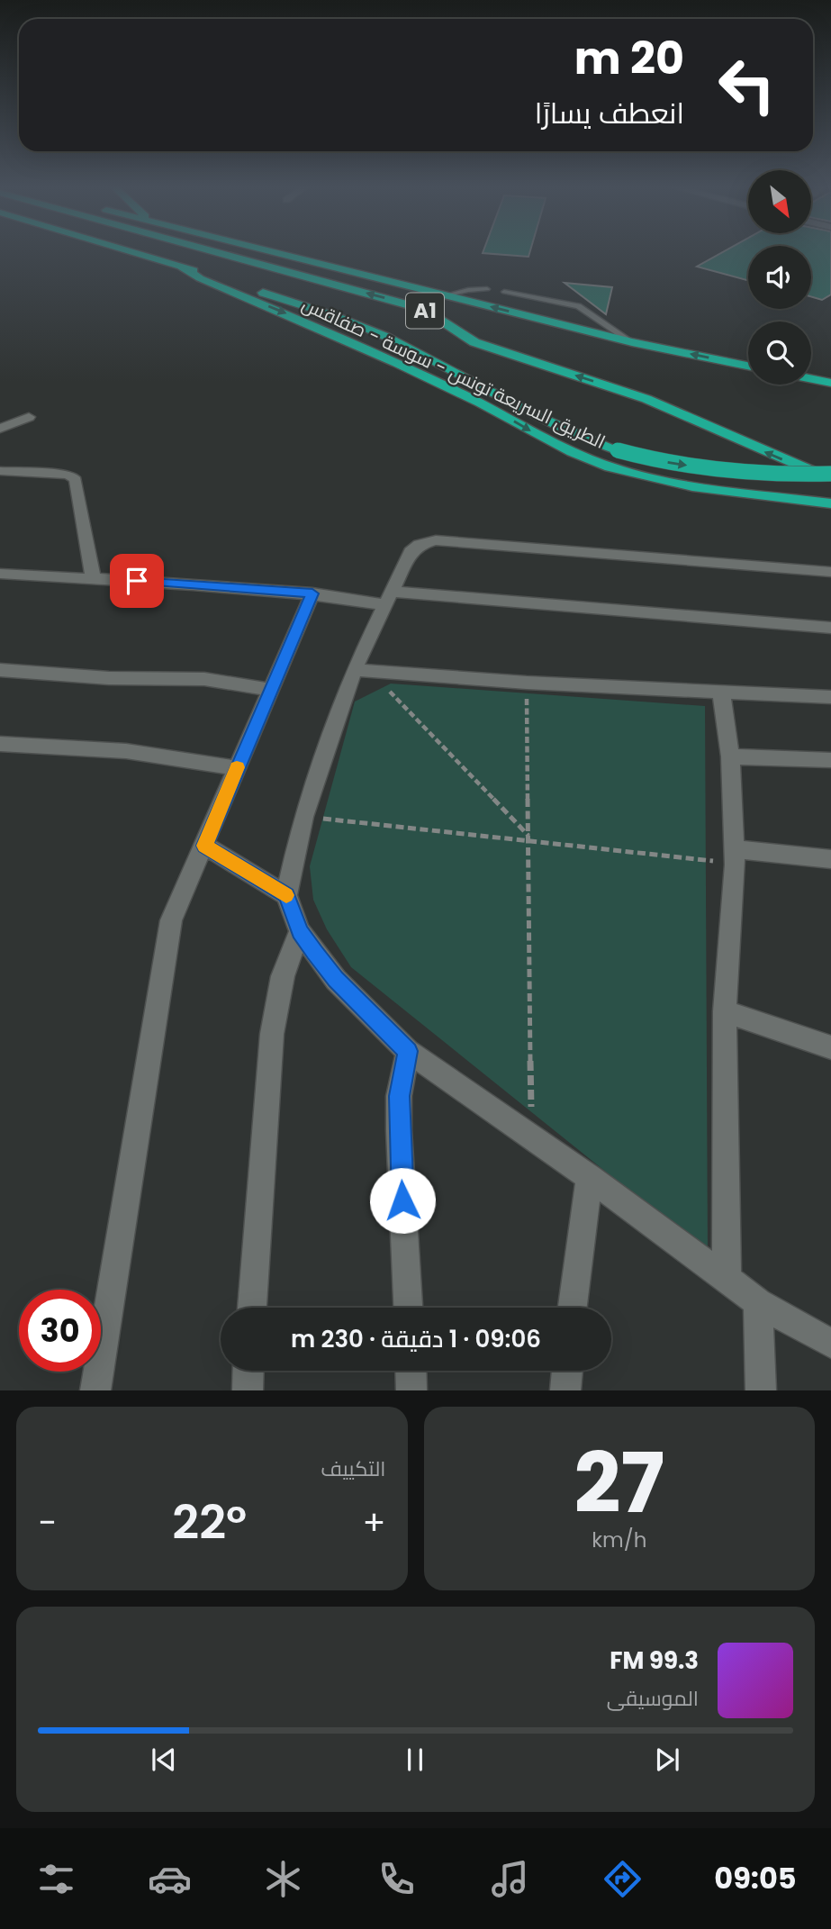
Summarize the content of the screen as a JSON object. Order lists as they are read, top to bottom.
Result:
{
  "streets": {
    "highway": ["A1", "الطريق السريعة تونس - سوسة - صفاقس"]
  },
  "north": "bottom right",
  "page": {
    "turn": ["20 m", "انعطف يسارًا"],
    "limit": "30",
    "trip": "09:06 · 1 دقيقة · 230 m",
    "tile": [
      ["27", "km/h"],
      "التكييف"
    ],
    "heat": ["−", "22°", "+"],
    "song": ["99.3 FM", "الموسيقى"],
    "tabs": "09:05"
  }
}
